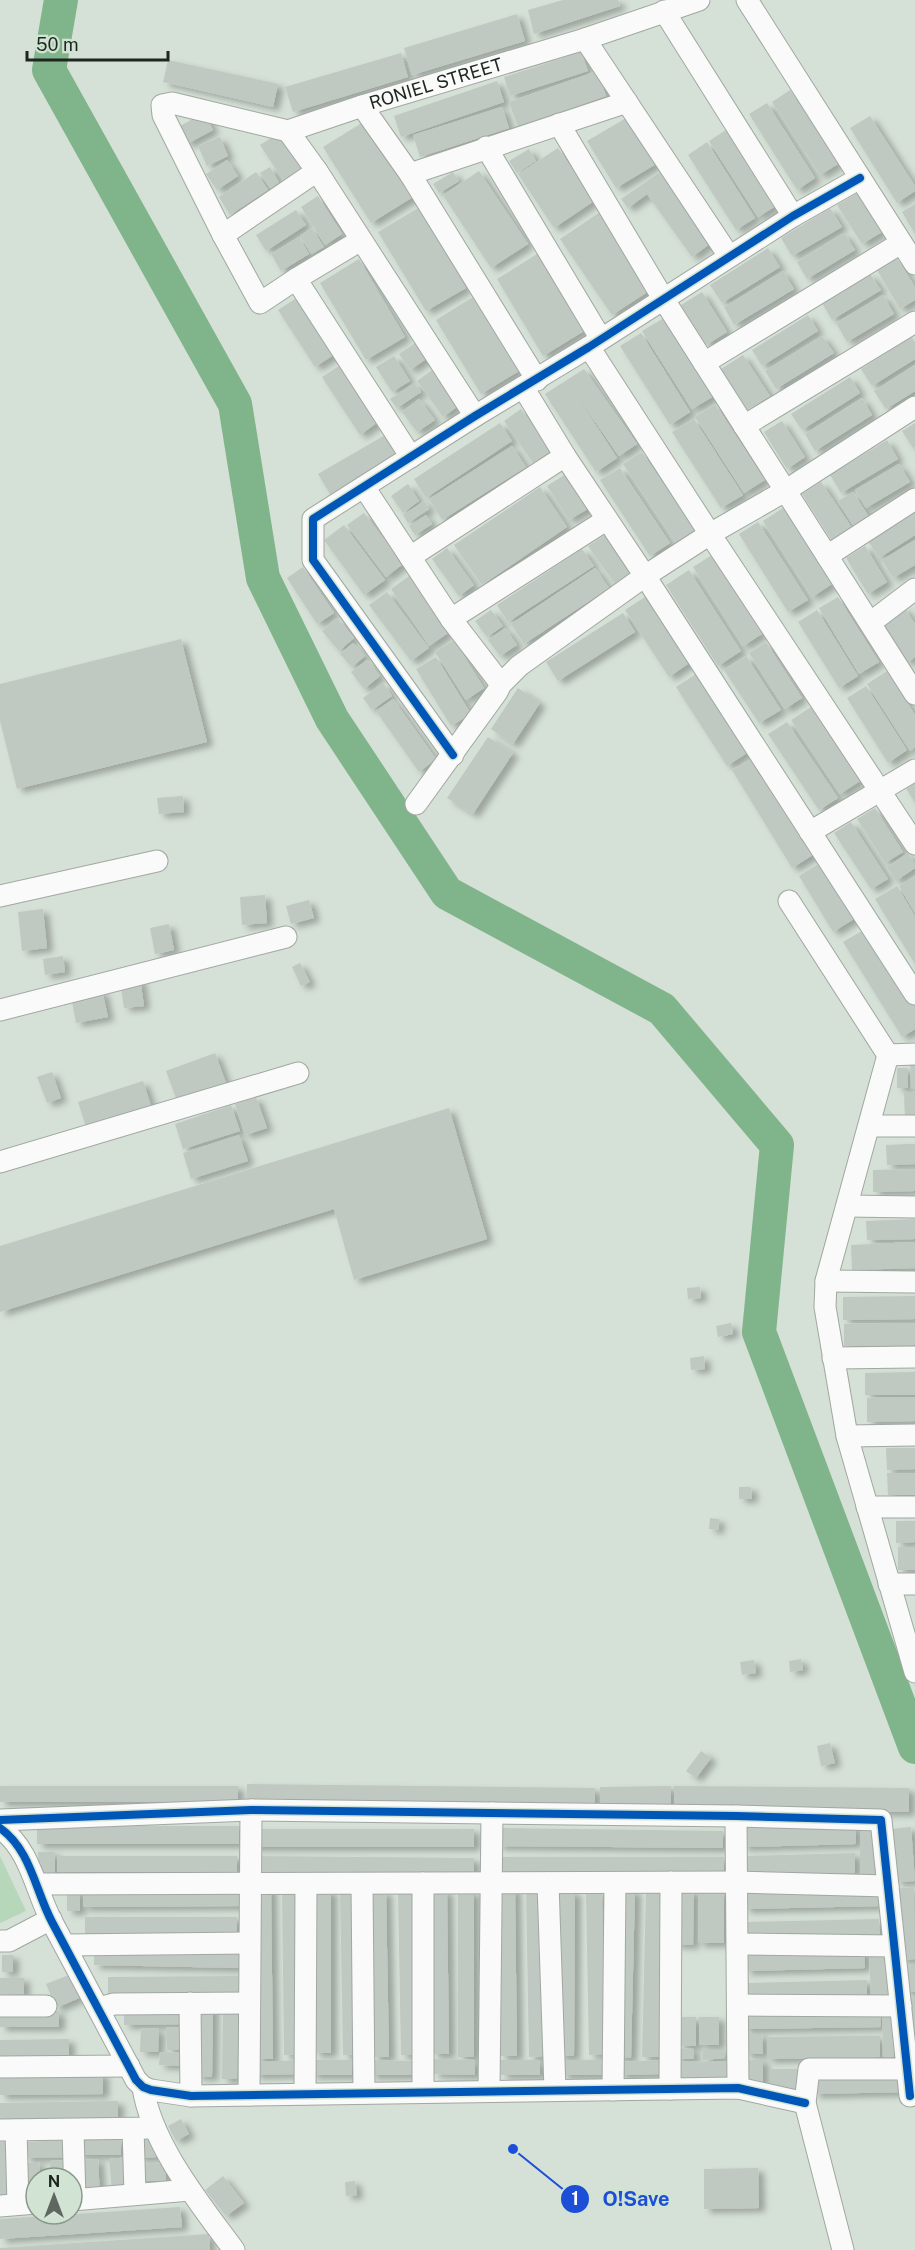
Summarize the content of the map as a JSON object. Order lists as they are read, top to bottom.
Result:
{
  "streets": {
    "street": ["RONIEL STREET"]
  },
  "places": ["O!Save"],
  "scale_bar": "50 m",
  "north": "top"
}
